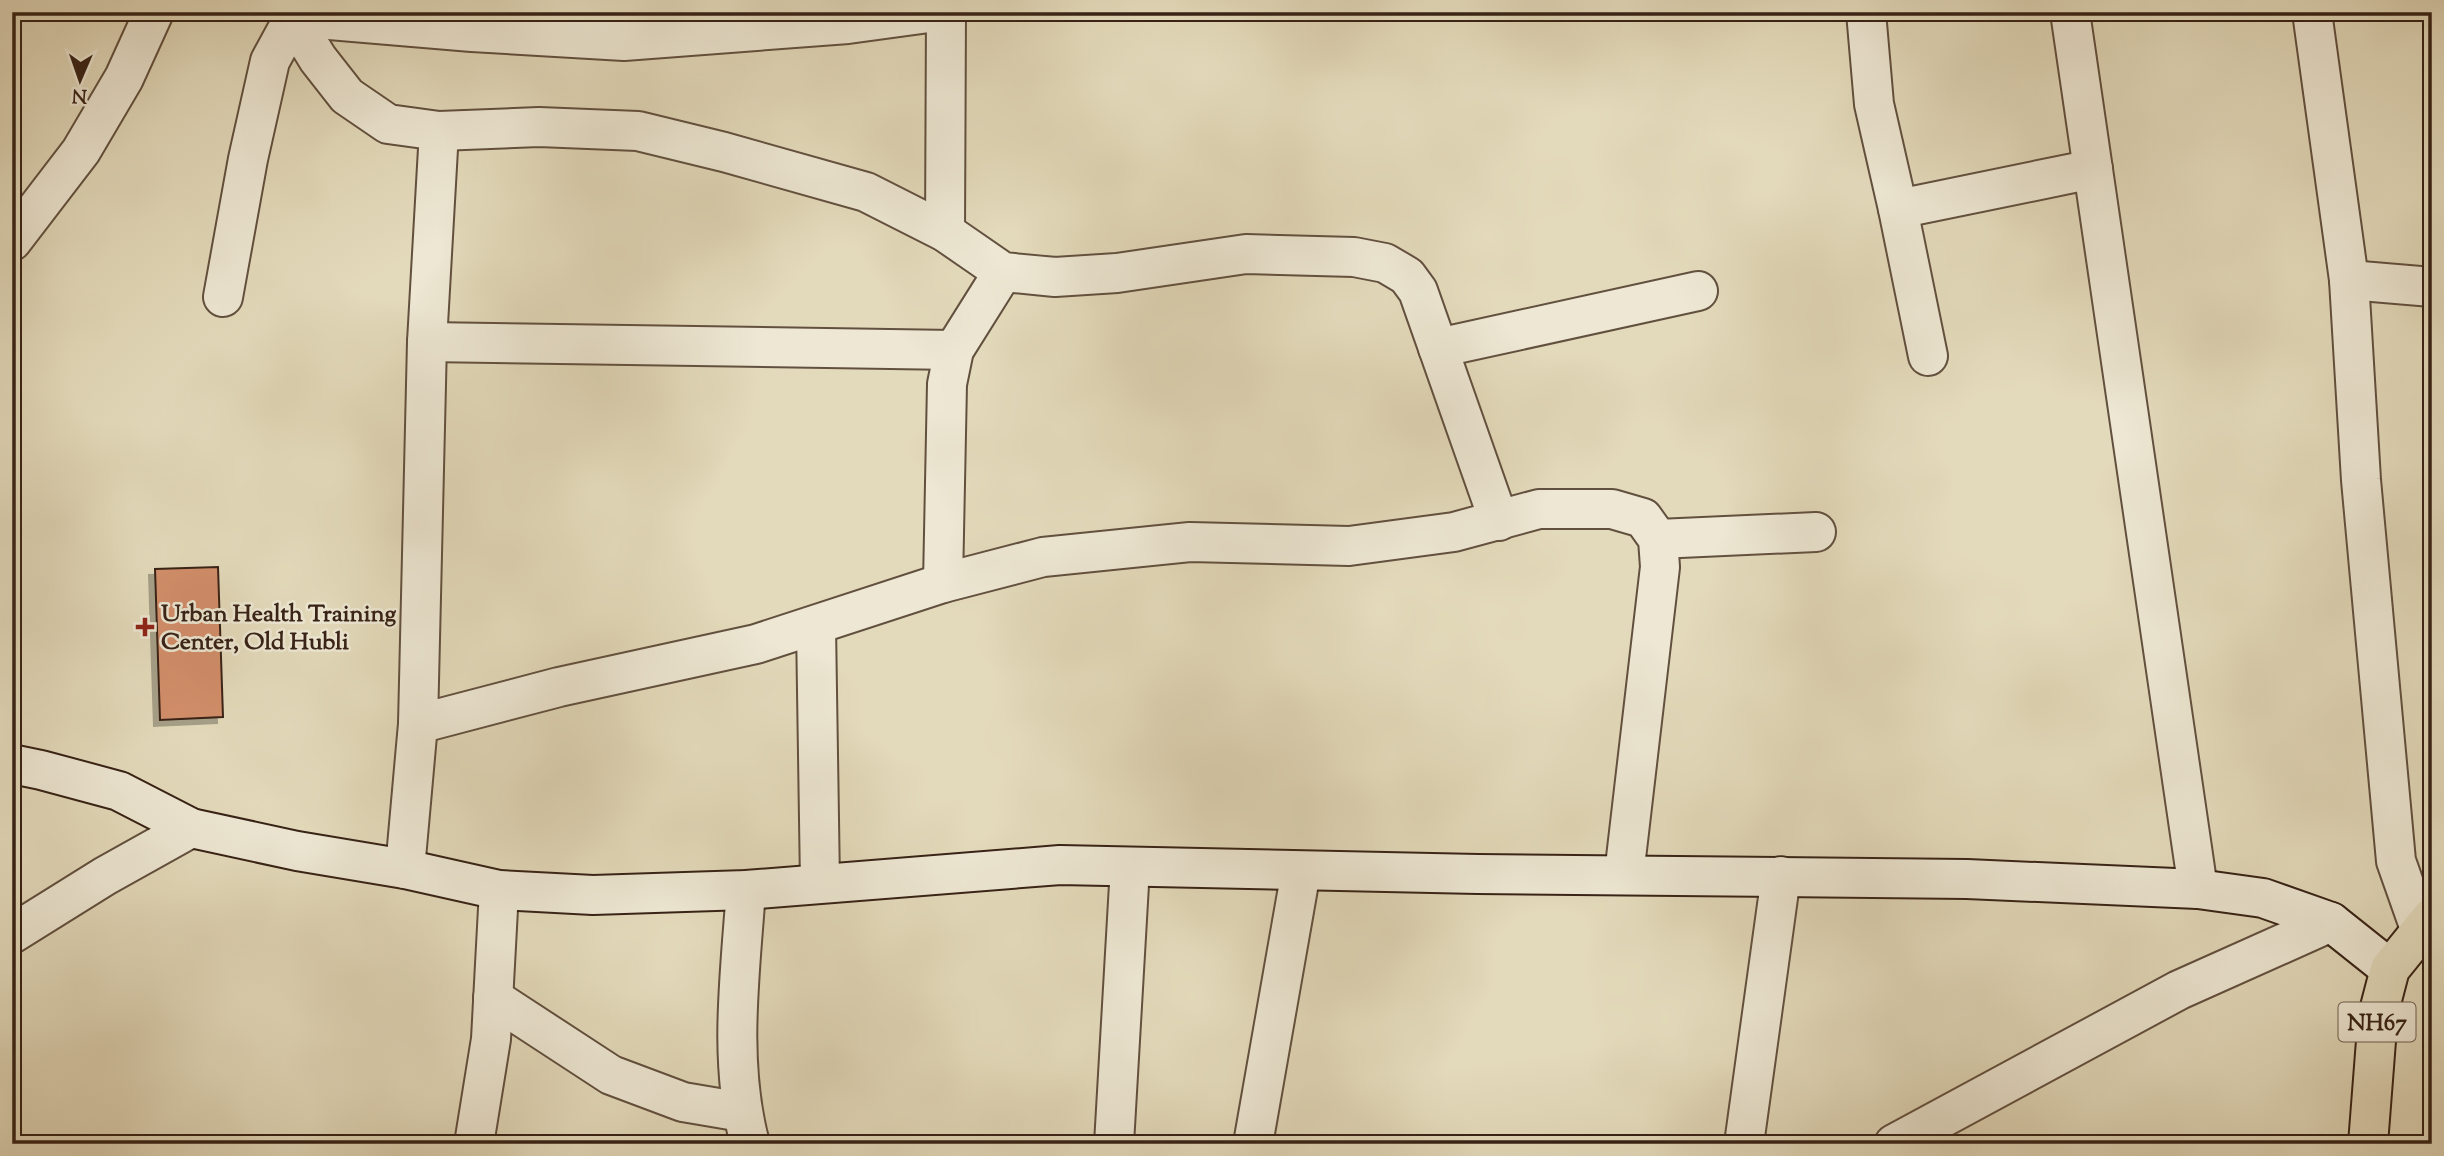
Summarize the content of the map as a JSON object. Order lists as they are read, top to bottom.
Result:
{
  "streets": {
    "highway": ["NH67"]
  },
  "places": {
    "health": ["Urban Health Training Center, Old Hubli"]
  },
  "north": "bottom"
}
